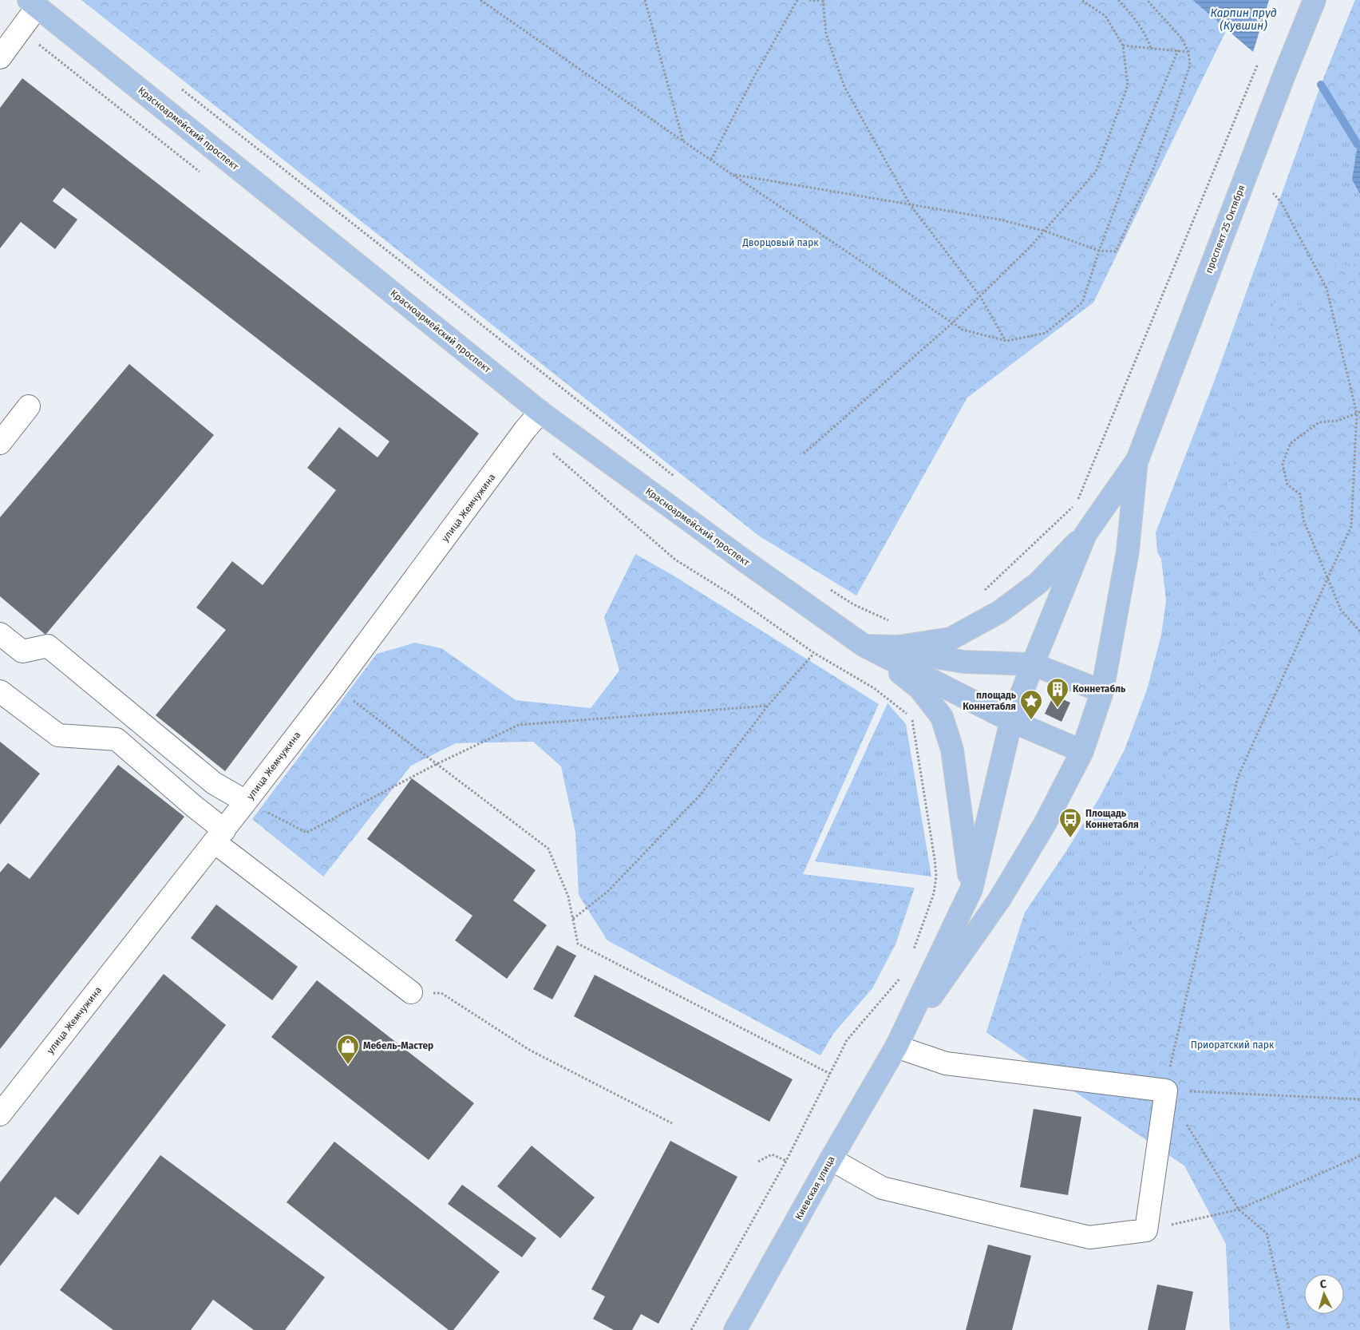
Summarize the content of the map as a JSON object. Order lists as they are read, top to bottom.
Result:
{
  "streets": {
    "main road": ["Красноармейский проспект", "проспект 25 Октября", "Киевская улица"],
    "street": ["улица Жемчужина"]
  },
  "crossings": [
    ["Красноармейский проспект", "улица Жемчужина"]
  ],
  "water": ["Карпин пруд (Кувшин)"],
  "parks": ["Дворцовый парк", "Приоратский парк"],
  "places": {
    "building": ["Коннетабль"],
    "place": ["площадь Коннетабля"],
    "bus stop": ["Площадь Коннетабля"],
    "shop": ["Мебель-Мастер"]
  },
  "north": "top"
}
